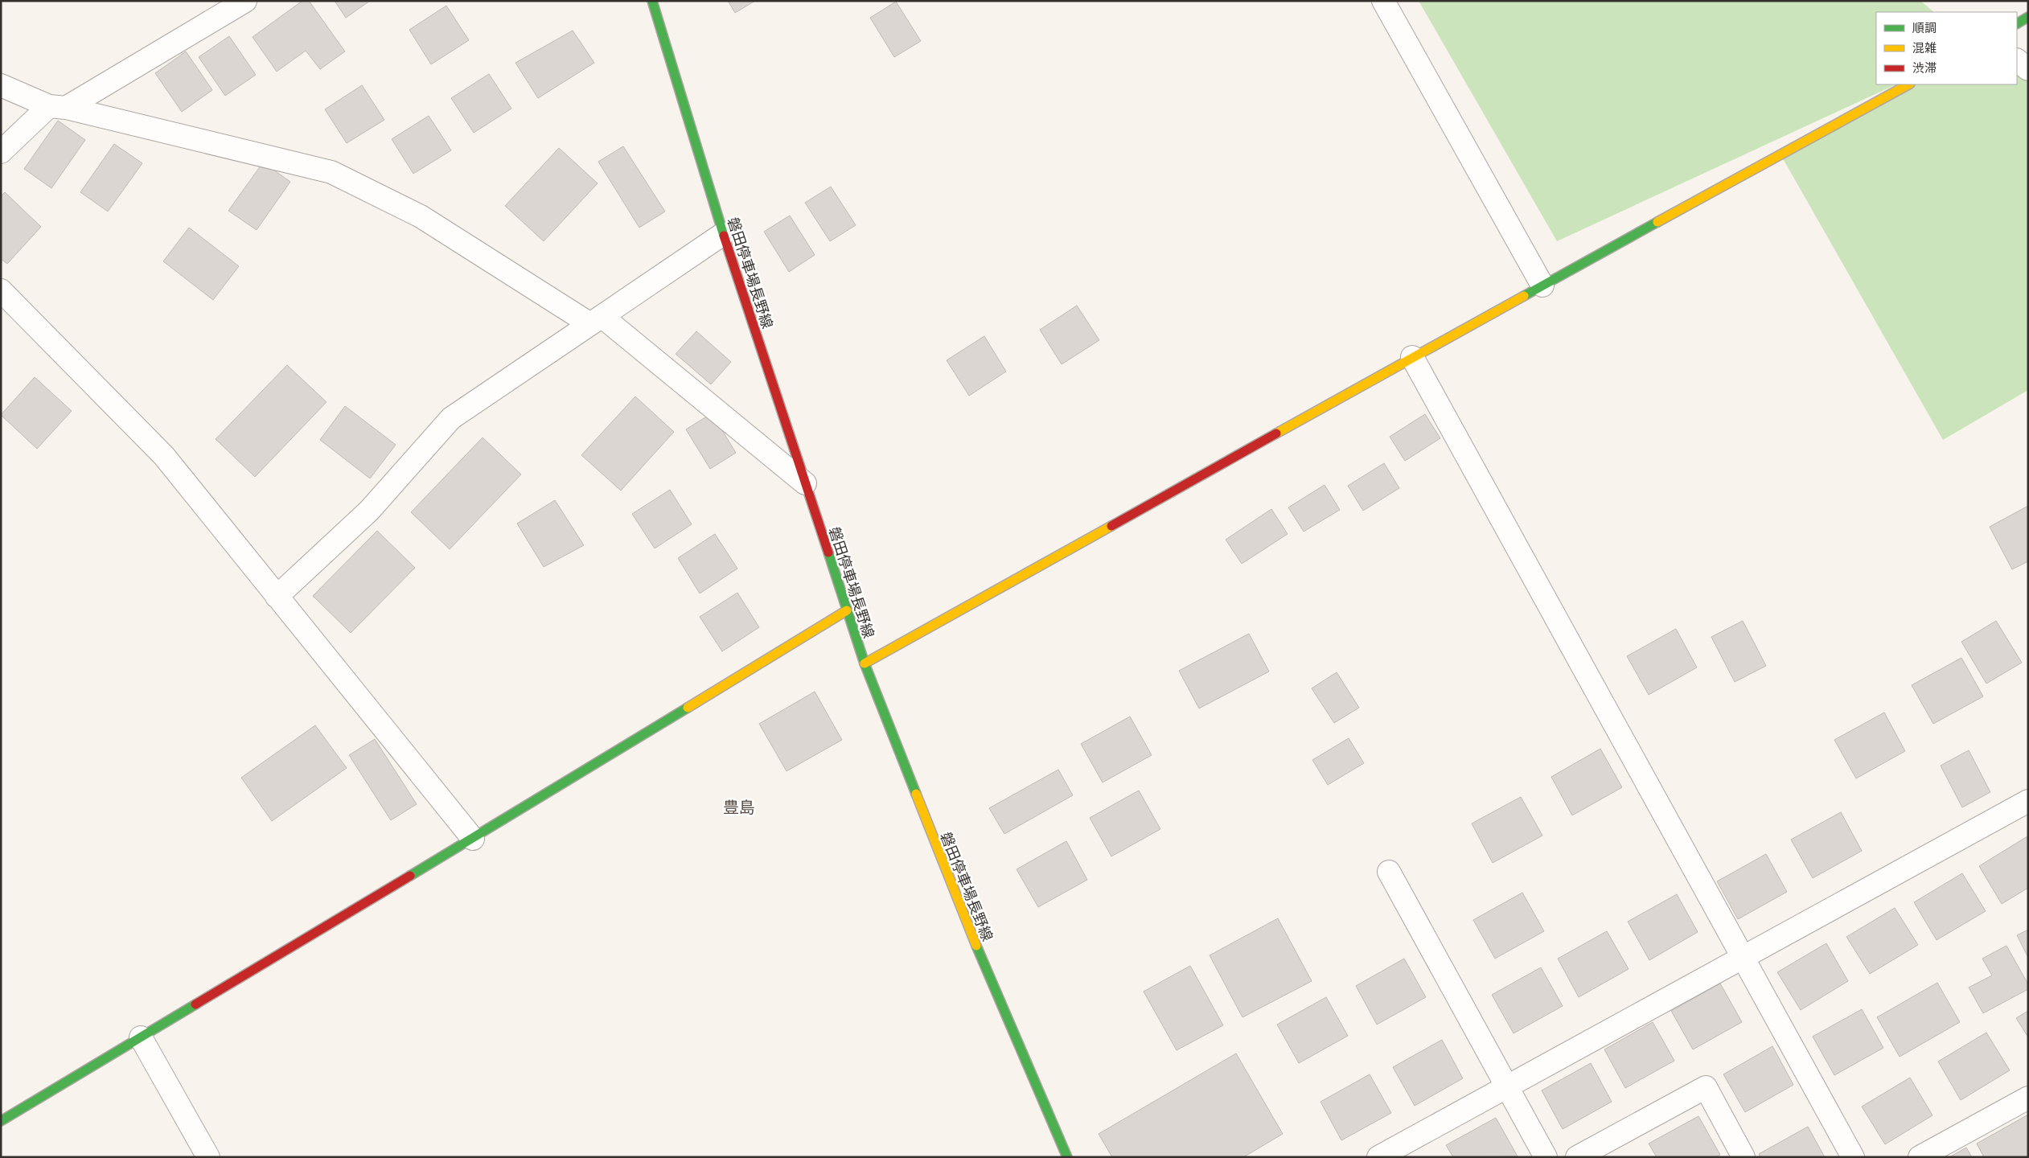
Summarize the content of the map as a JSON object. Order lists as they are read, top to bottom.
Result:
{
  "streets": {
    "street": ["磐田停車場長野線"]
  },
  "districts": ["豊島"],
  "legend": ["順調", "混雑", "渋滞"]
}
